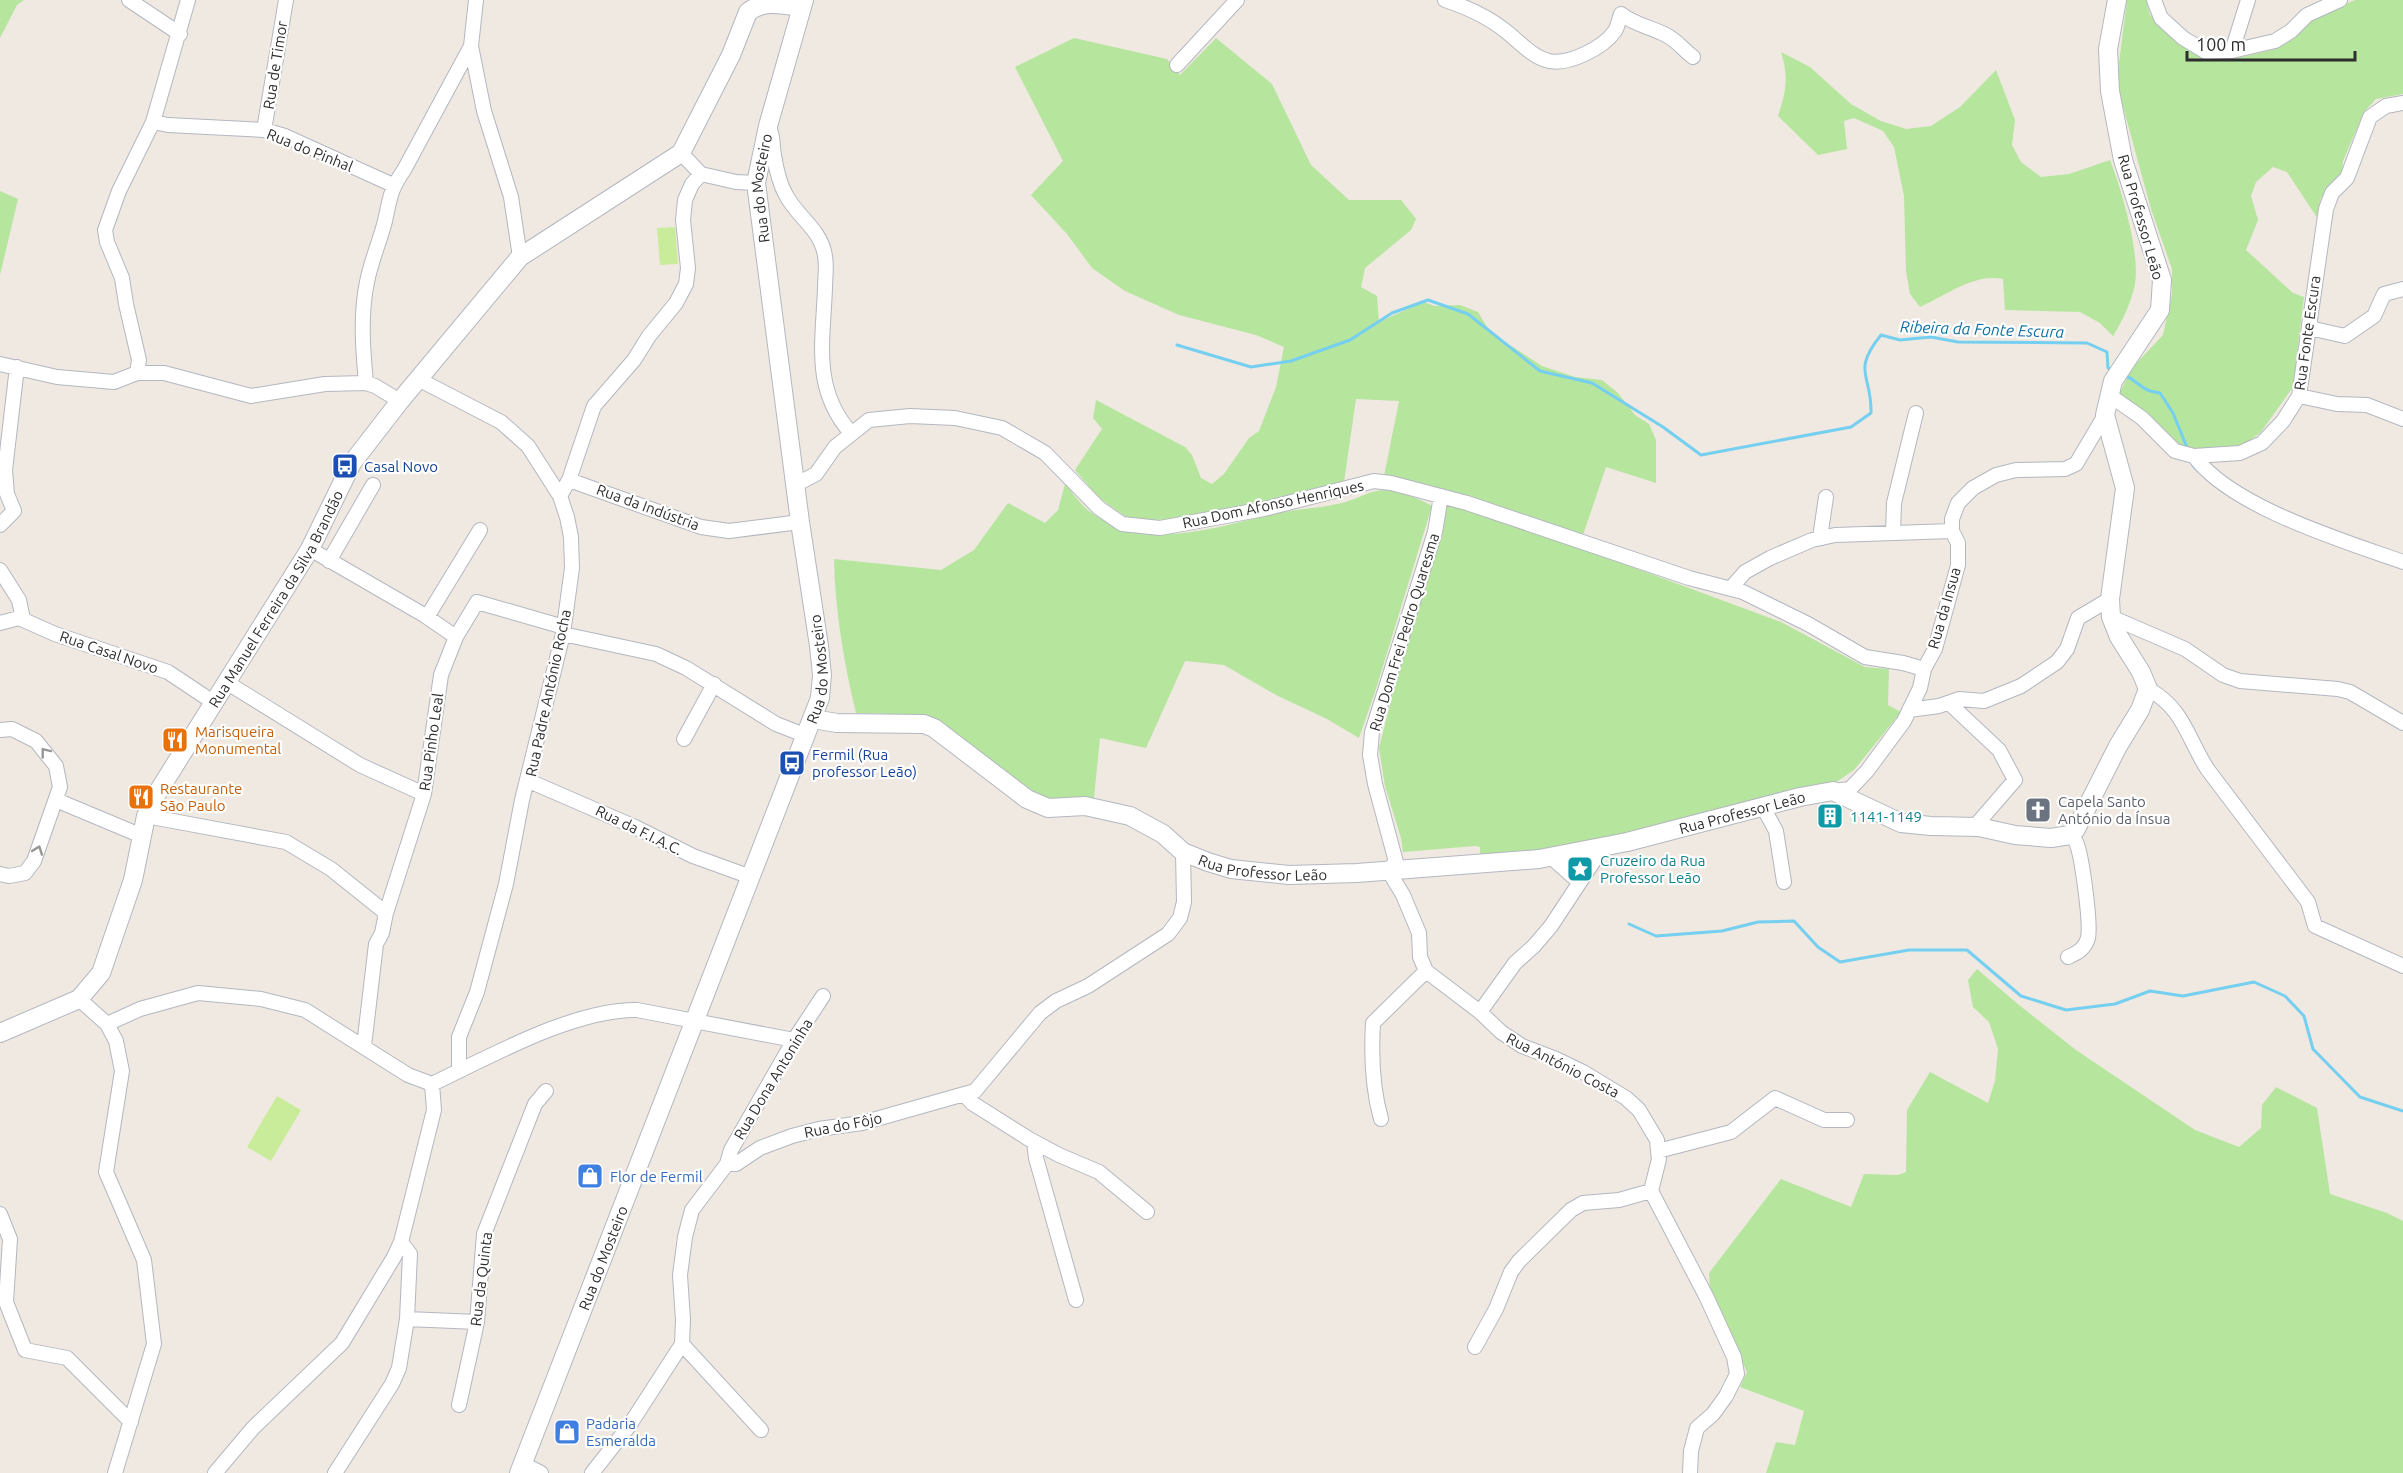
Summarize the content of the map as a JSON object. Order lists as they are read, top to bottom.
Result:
{
  "streets": {
    "main road": ["Rua do Mosteiro", "Rua Professor Leão", "Rua Manuel Ferreira da Silva Brandão"],
    "street": [
      "Rua de Timor",
      "Rua do Pinhal",
      "Rua Fonte Escura",
      "Rua Dom Afonso Henriques",
      "Rua da Indústria",
      "Rua da Insua",
      "Rua Dom Frei Pedro Quaresma",
      "Rua Casal Novo",
      "Rua Padre António Rocha",
      "Rua Pinho Leal",
      "Rua da F.I.A.C.",
      "Rua António Costa",
      "Rua Dona Antoninha",
      "Rua do Fôjo",
      "Rua da Quinta"
    ]
  },
  "crossings": [
    ["Rua de Timor", "Rua do Pinhal"],
    ["Rua do Mosteiro", "Rua Professor Leão"],
    ["Rua do Mosteiro", "Rua Dom Afonso Henriques"],
    ["Rua do Mosteiro", "Rua da Indústria"],
    ["Rua do Mosteiro", "Rua da F.I.A.C."],
    ["Rua Professor Leão", "Rua da Insua"],
    ["Rua Professor Leão", "Rua Dom Frei Pedro Quaresma"],
    ["Rua Professor Leão", "Rua do Fôjo"],
    ["Rua Dom Afonso Henriques", "Rua da Insua"],
    ["Rua Dom Afonso Henriques", "Rua Dom Frei Pedro Quaresma"],
    ["Rua Manuel Ferreira da Silva Brandão", "Rua Casal Novo"],
    ["Rua Manuel Ferreira da Silva Brandão", "Rua Padre António Rocha"],
    ["Rua Padre António Rocha", "Rua Pinho Leal"],
    ["Rua Padre António Rocha", "Rua da F.I.A.C."],
    ["Rua Dona Antoninha", "Rua do Fôjo"]
  ],
  "water": ["Ribeira da Fonte Escura"],
  "places": {
    "bus stop": ["Casal Novo", "Fermil (Rua professor Leão)"],
    "restaurant": ["Marisqueira Monumental", "Restaurante São Paulo"],
    "church": ["Capela Santo António da Ínsua"],
    "building": ["1141-1149"],
    "place": ["Cruzeiro da Rua Professor Leão"],
    "shop": ["Flor de Fermil", "Padaria Esmeralda"]
  },
  "scale_bar": "100 m"
}
